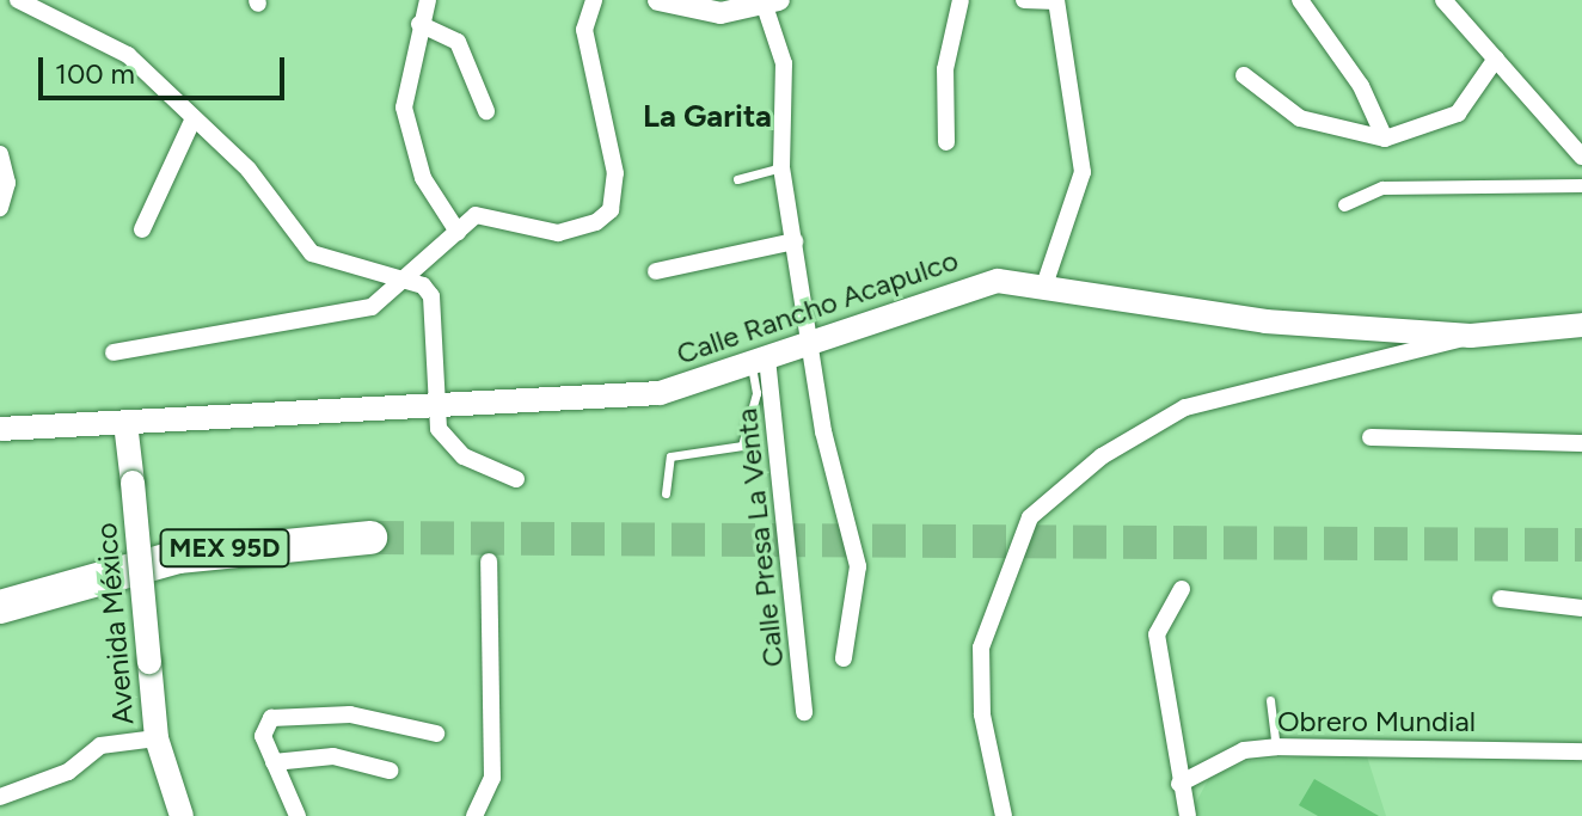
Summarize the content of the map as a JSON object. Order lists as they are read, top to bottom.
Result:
{
  "streets": {
    "highway": ["MEX 95D"],
    "main road": ["Calle Rancho Acapulco", "Avenida México"],
    "street": ["Calle Presa La Venta", "Obrero Mundial"]
  },
  "crossings": [
    ["Calle Rancho Acapulco", "Calle Presa La Venta"],
    ["Calle Rancho Acapulco", "Avenida México"]
  ],
  "districts": ["La Garita"],
  "scale_bar": "100 m"
}
